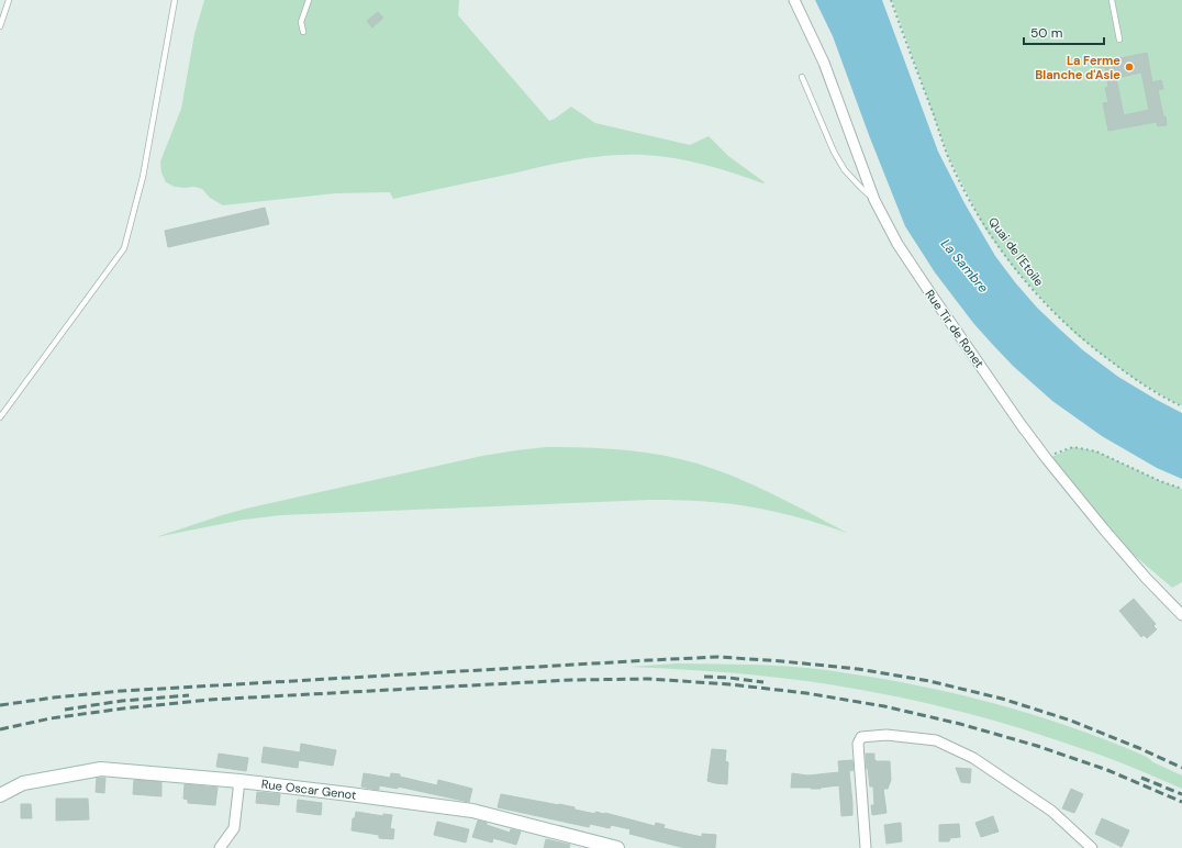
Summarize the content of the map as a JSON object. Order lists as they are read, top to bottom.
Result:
{
  "streets": {
    "street": ["Rue Tir de Ronet", "Rue Oscar Genot"],
    "path": ["Quai de l'Etoile"]
  },
  "water": ["La Sambre"],
  "places": ["La Ferme Blanche d'Asie"],
  "scale_bar": "50 m"
}
